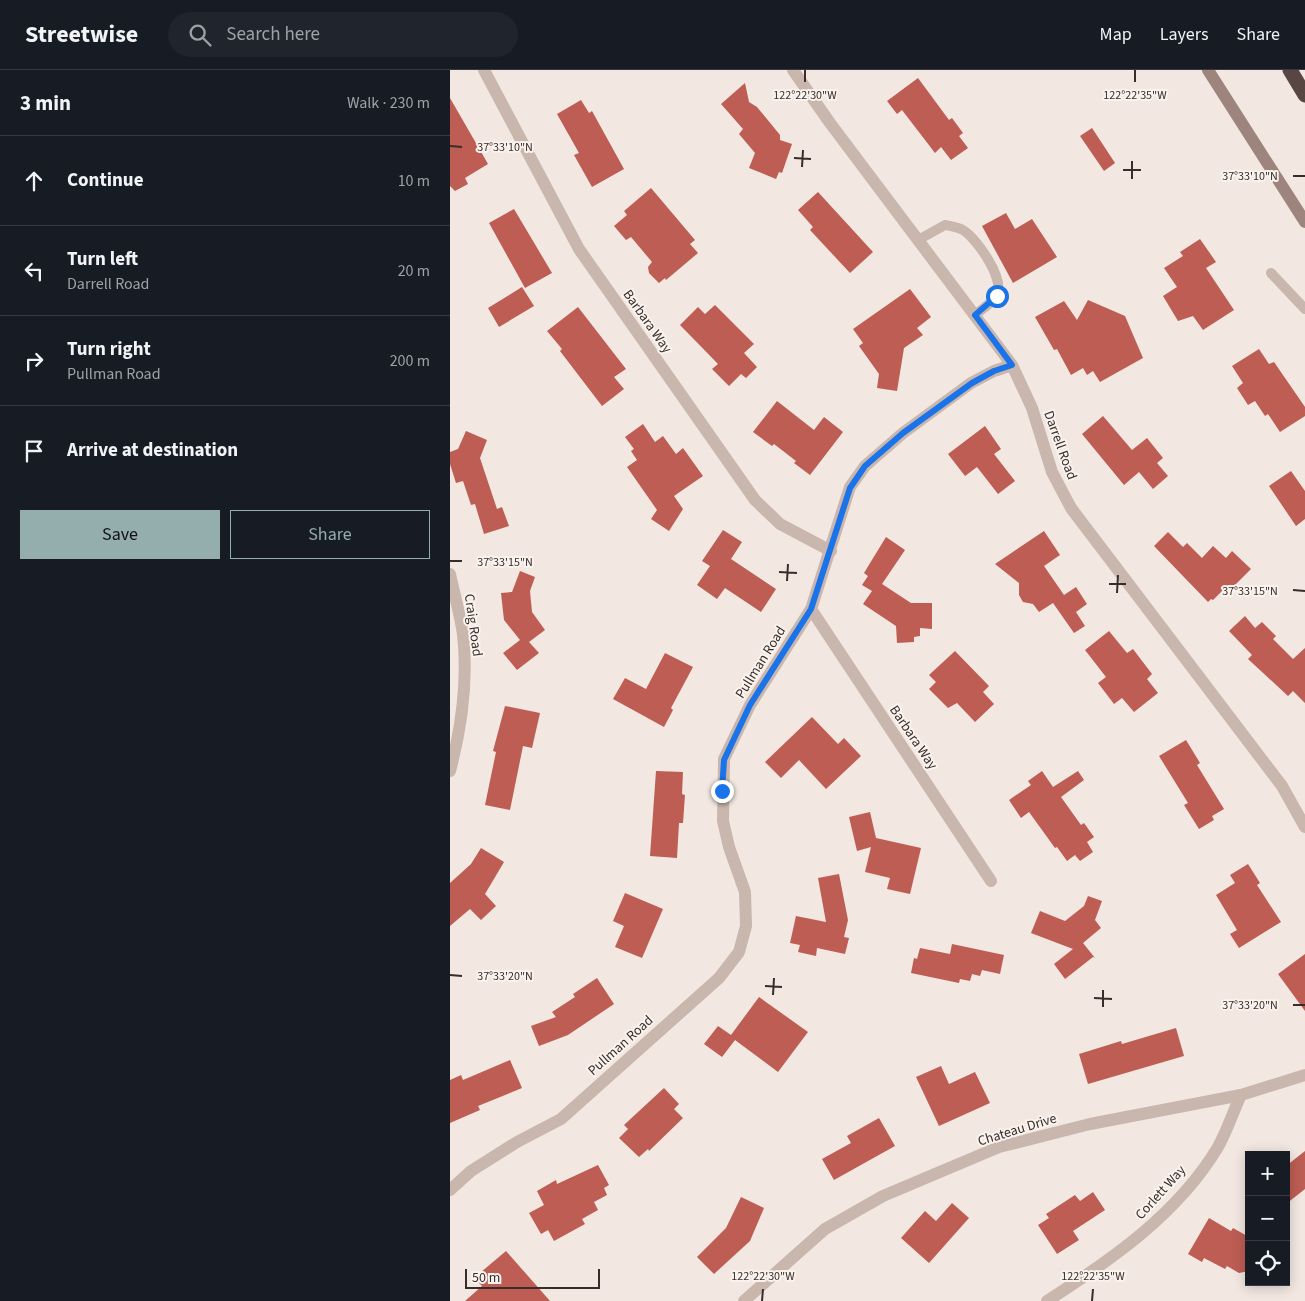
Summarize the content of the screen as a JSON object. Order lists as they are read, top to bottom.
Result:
{
  "streets": {
    "street": [
      "Barbara Way",
      "Darrell Road",
      "Craig Road",
      "Pullman Road",
      "Chateau Drive",
      "Corlett Way"
    ]
  },
  "crossings": [
    ["Barbara Way", "Pullman Road"],
    ["Darrell Road", "Pullman Road"],
    ["Chateau Drive", "Corlett Way"]
  ],
  "scale_bar": "50 m",
  "page": {
    "header": "Streetwise",
    "search": "Search here",
    "nav": ["Map", "Layers", "Share"],
    "heading": ["3 min", "Walk · 230 m"],
    "list": [
      ["Continue", "10 m"],
      ["Turn left", "Darrell Road", "20 m"],
      ["Turn right", "Pullman Road", "200 m"],
      "Arrive at destination"
    ],
    "buttons": ["Save", "Share"],
    "map_buttons": ["+", "−"],
    "scale": "50 m"
  },
  "coordinates": [
    "122°22'30\"W",
    "122°22'35\"W",
    "37°33'10\"N",
    "37°33'15\"N",
    "37°33'20\"N"
  ]
}
